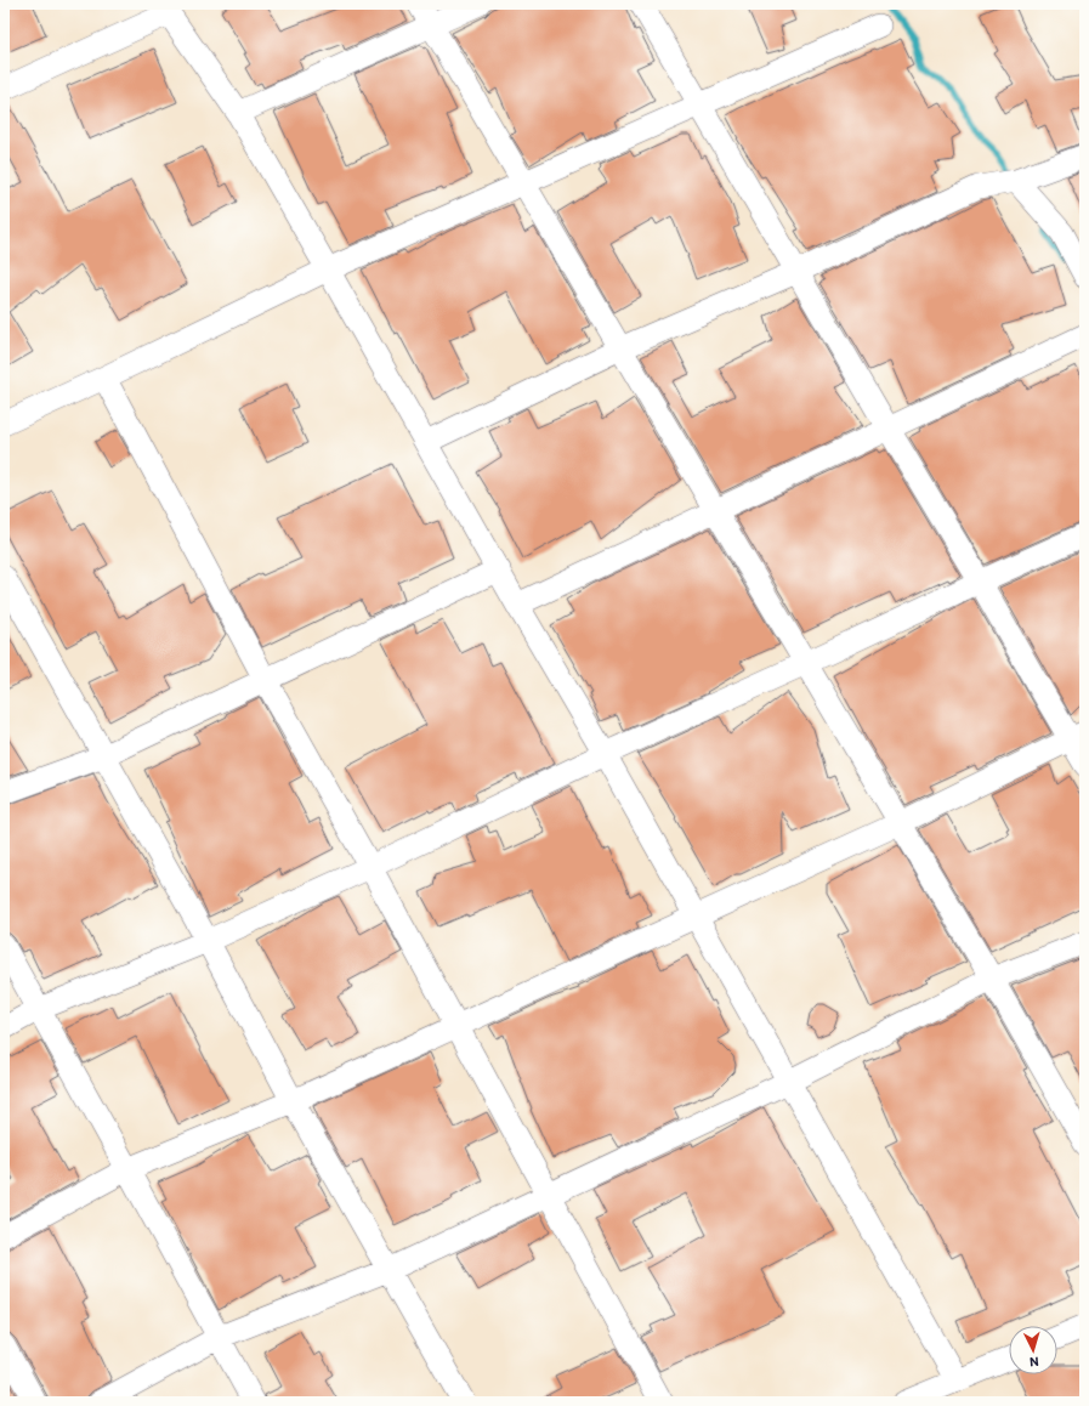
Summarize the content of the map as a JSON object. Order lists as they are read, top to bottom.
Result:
{
  "north": "bottom"
}
